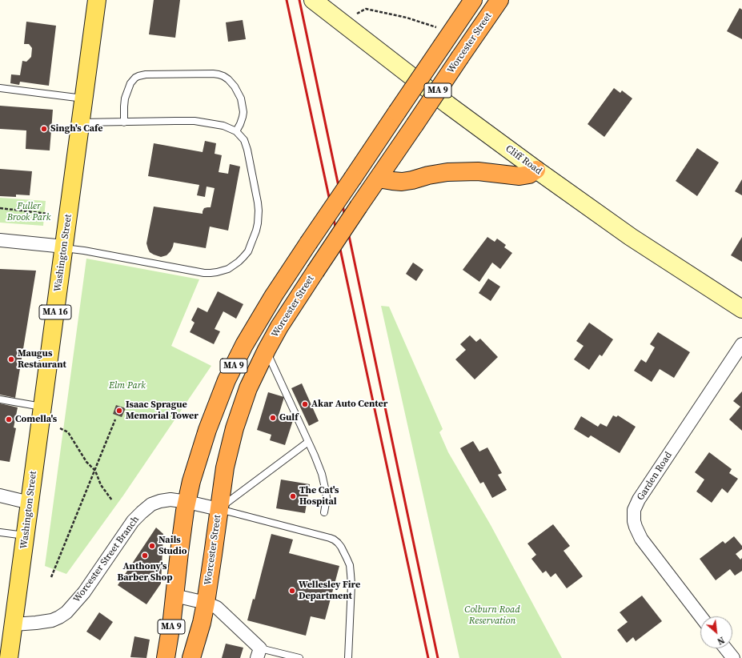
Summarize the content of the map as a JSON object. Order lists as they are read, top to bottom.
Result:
{
  "streets": {
    "highway": ["Worcester Street", "MA 9"],
    "main road": ["Washington Street", "MA 16"],
    "street": ["Cliff Road", "Garden Road", "Worcester Street Branch"]
  },
  "crossings": [
    ["Worcester Street", "Worcester Street Branch"],
    ["MA 9", "Worcester Street Branch"],
    ["Washington Street", "Worcester Street Branch"]
  ],
  "parks": ["Fuller Brook Park", "Elm Park", "Colburn Road Reservation"],
  "places": [
    "Singh's Cafe",
    "Maugus Restaurant",
    "Akar Auto Center",
    "Isaac Sprague Memorial Tower",
    "Gulf",
    "Comella's",
    "The Cat's Hospital",
    "Nails Studio",
    "Anthony's Barber Shop",
    "Wellesley Fire Department"
  ],
  "north": "bottom right"
}
